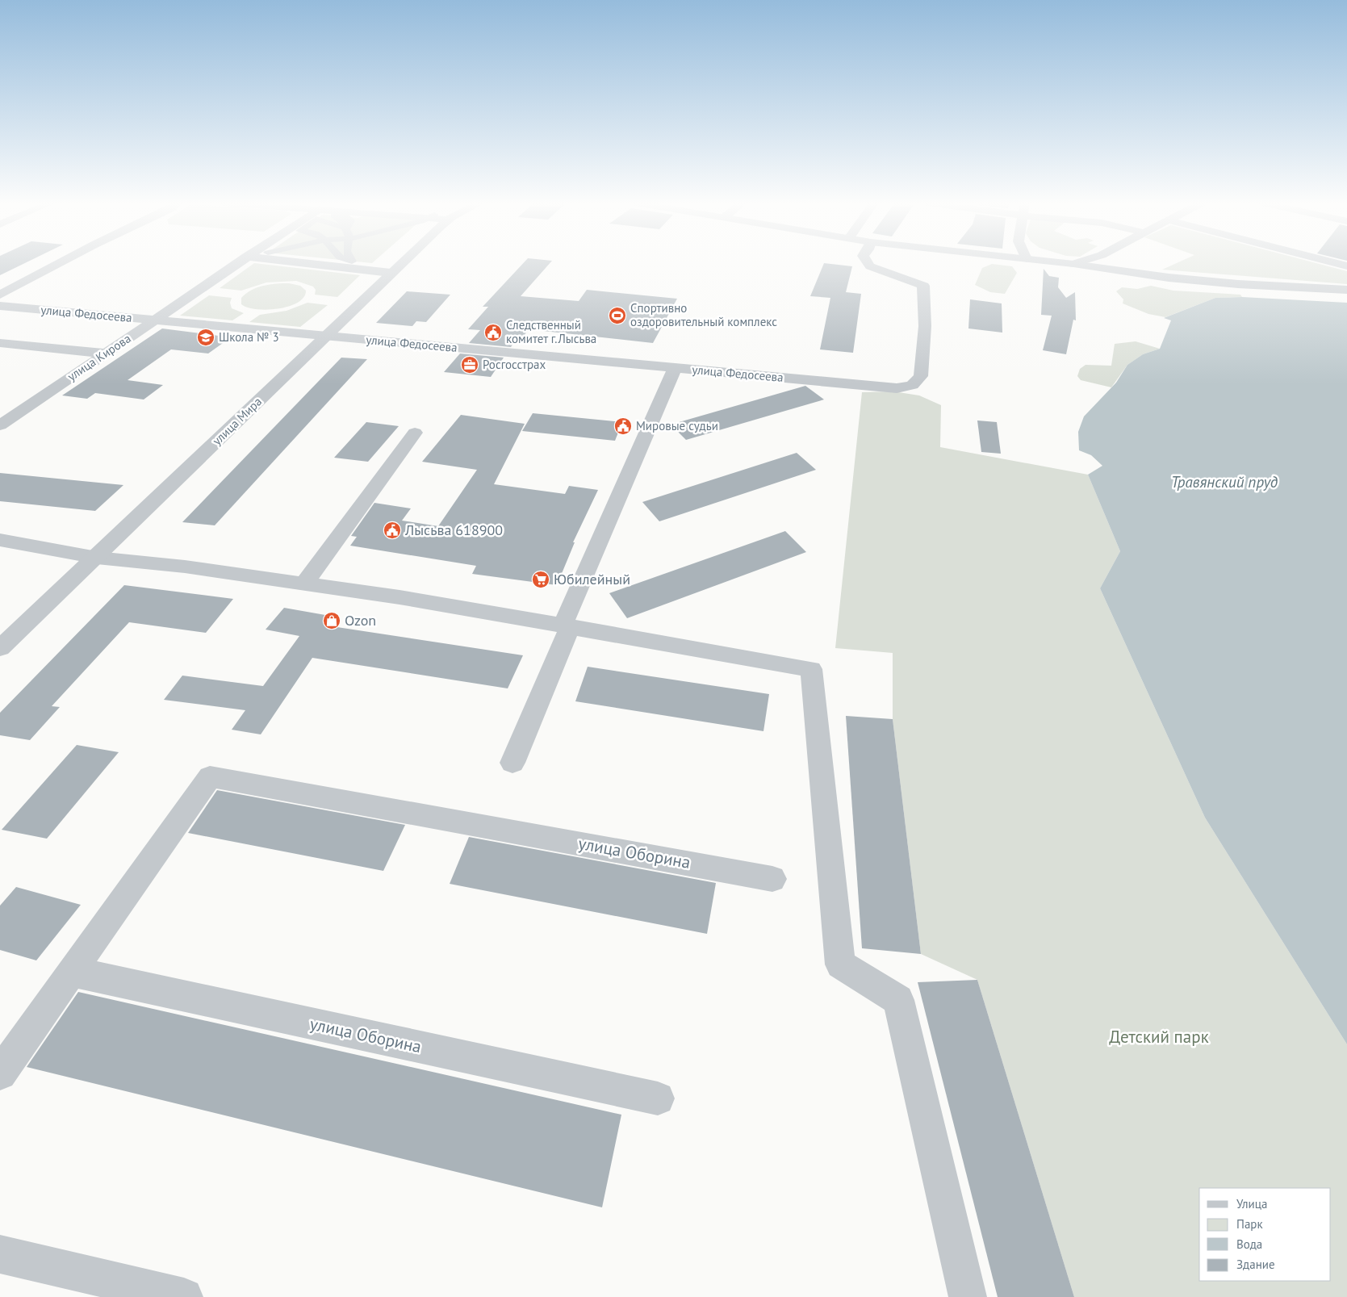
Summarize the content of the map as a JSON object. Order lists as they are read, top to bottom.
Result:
{
  "streets": {
    "street": [
      "улица Федосеева",
      "улица Кирова",
      "улица Мира",
      "улица Оборина"
    ]
  },
  "crossings": [
    ["улица Федосеева", "улица Кирова"],
    ["улица Федосеева", "улица Мира"]
  ],
  "water": ["Травянский пруд"],
  "parks": ["Детский парк"],
  "places": {
    "sports": ["Спортивно оздоровительный комплекс"],
    "public building": ["Следственный комитет г.Лысьва", "Мировые судьи", "Лысьва 618900"],
    "school or university": ["Школа № 3"],
    "office": ["Росгосстрах"],
    "supermarket": ["Юбилейный"],
    "shop": ["Ozon"]
  },
  "legend": [
    "Улица",
    "Парк",
    "Вода",
    "Здание"
  ]
}
